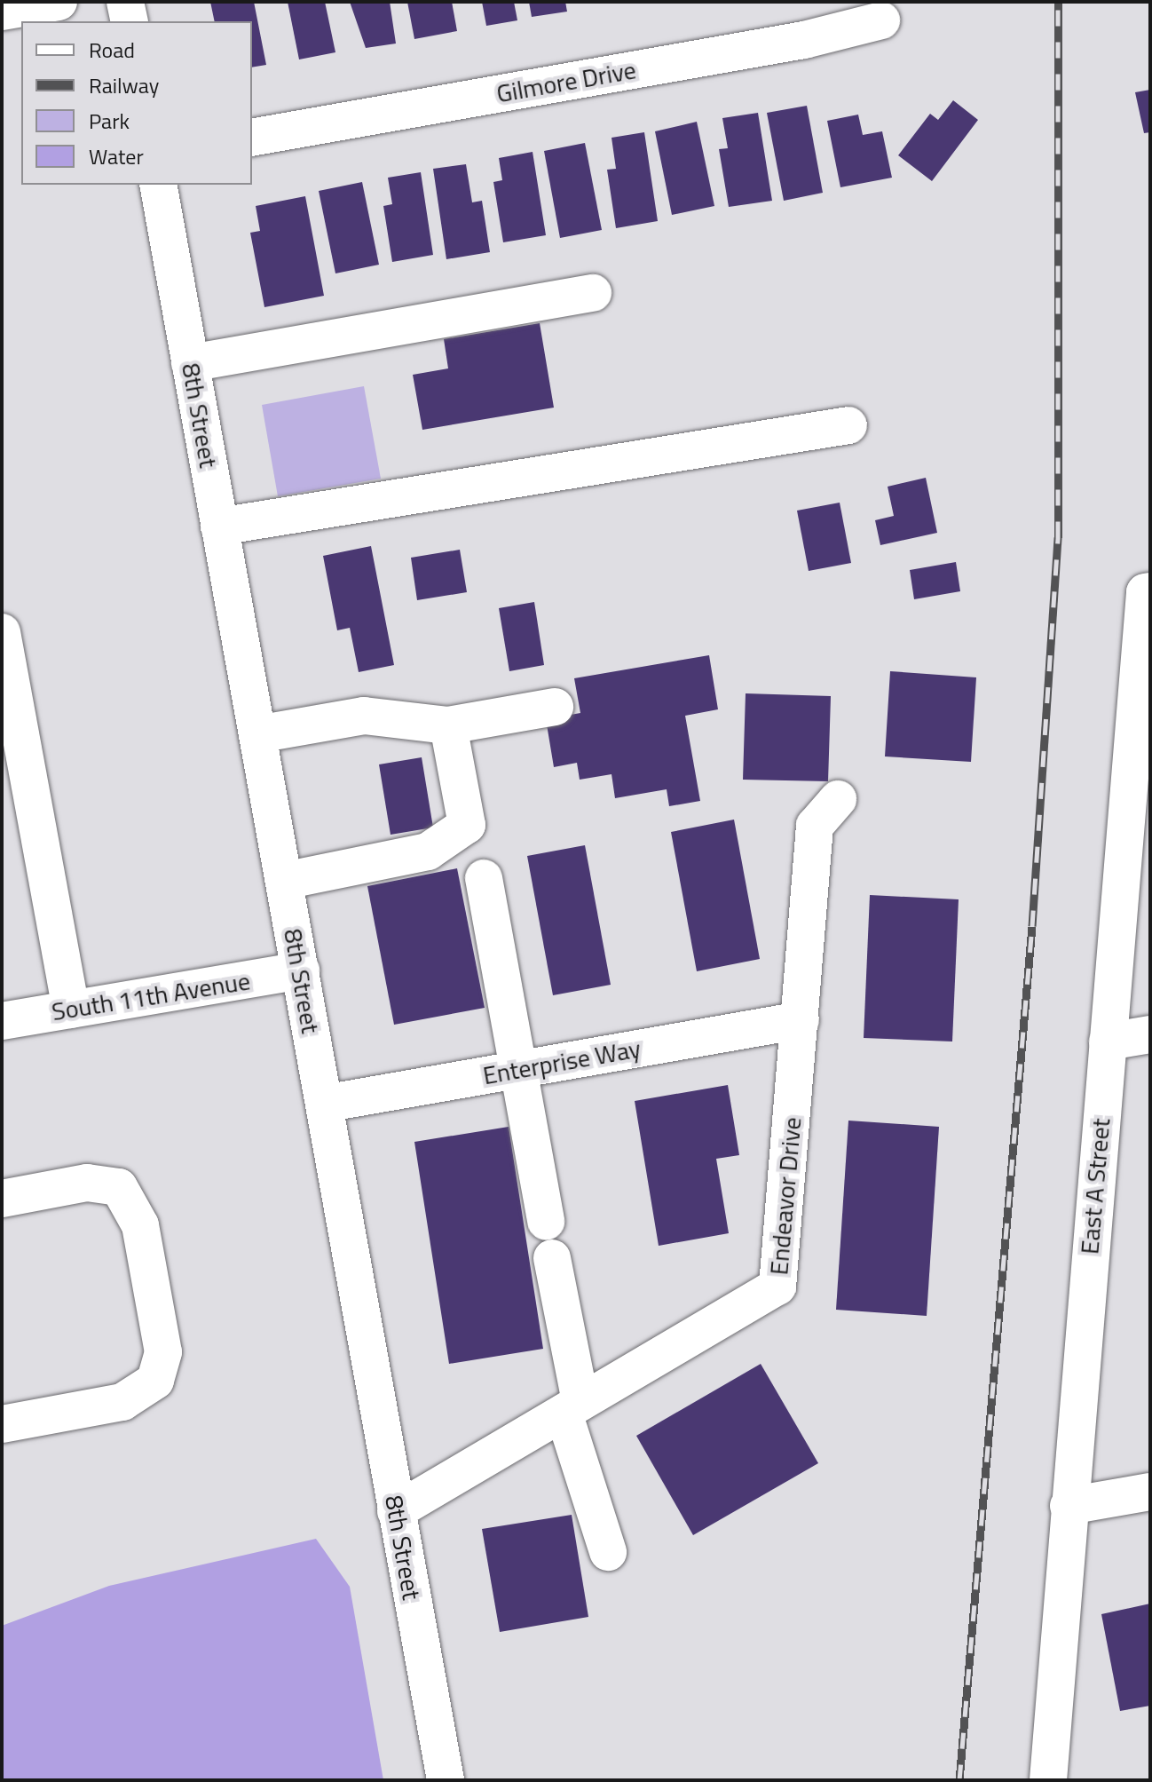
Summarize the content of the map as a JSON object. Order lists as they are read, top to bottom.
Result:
{
  "streets": {
    "street": [
      "Gilmore Drive",
      "8th Street",
      "South 11th Avenue",
      "Enterprise Way",
      "East A Street",
      "Endeavor Drive"
    ]
  },
  "crossings": [
    ["8th Street", "South 11th Avenue"],
    ["8th Street", "Enterprise Way"],
    ["8th Street", "Endeavor Drive"],
    ["Enterprise Way", "Endeavor Drive"]
  ],
  "legend": [
    "Road",
    "Railway",
    "Park",
    "Water"
  ]
}
